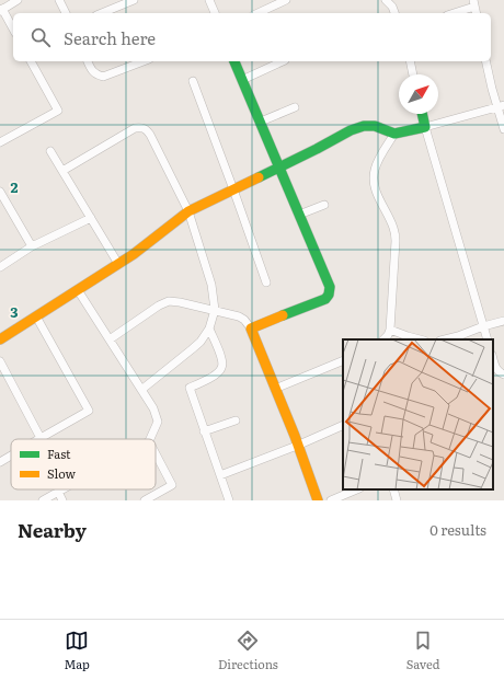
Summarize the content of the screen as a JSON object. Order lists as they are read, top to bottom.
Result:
{
  "legend": ["Fast", "Slow"],
  "north": "top right",
  "page": {
    "search": "Search here",
    "heading": ["Nearby", "0 results"],
    "nav": ["Map", "Directions", "Saved"]
  },
  "grid": {
    "rows": ["2", "3"]
  }
}
